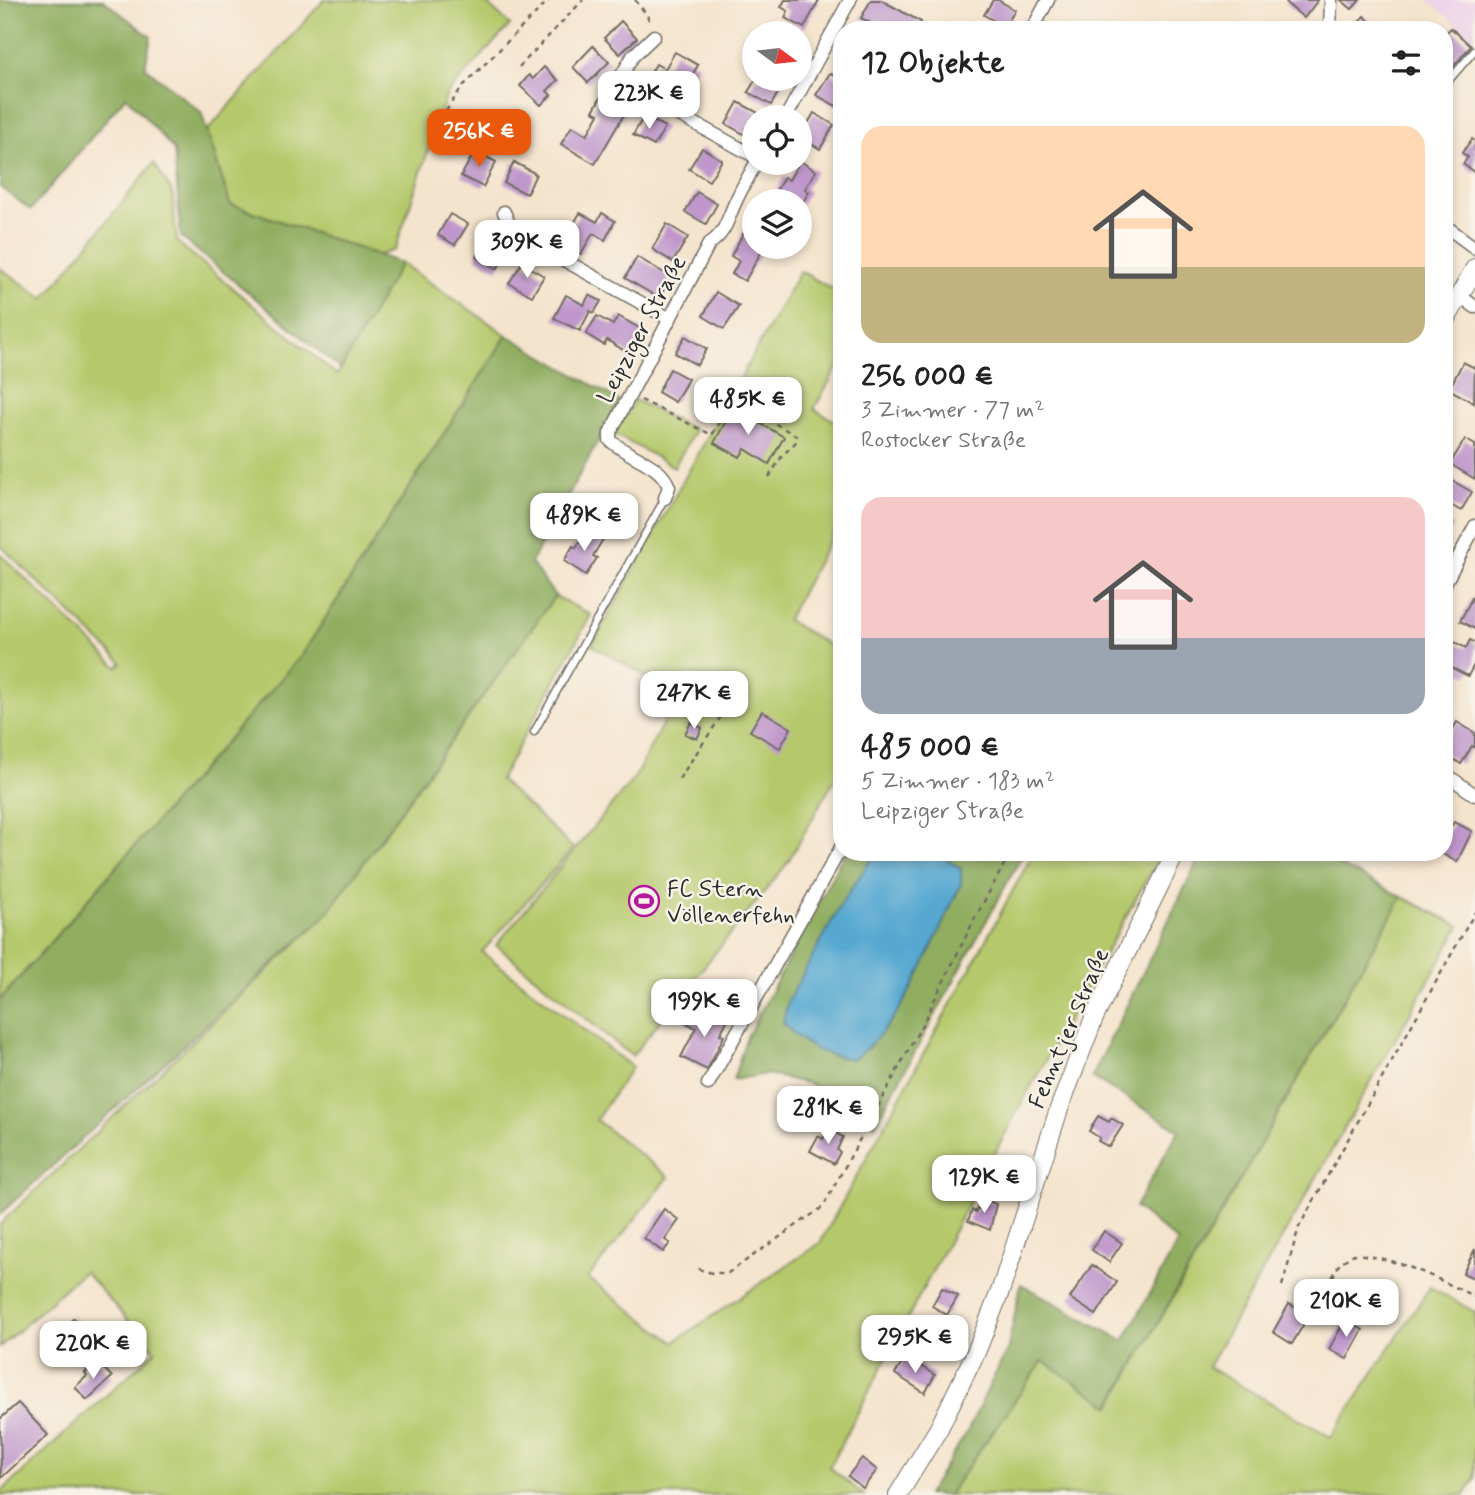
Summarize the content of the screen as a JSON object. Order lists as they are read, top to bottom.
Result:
{
  "streets": {
    "street": ["Leipziger Straße", "Fehntjer Straße"]
  },
  "places": {
    "sports": ["FC Stern Völlenerfehn"]
  },
  "north": "right",
  "page": {
    "heading": "12 Objekte",
    "price": [
      "223K €",
      "256K €",
      "309K €",
      "485K €",
      "489K €",
      "247K €",
      "199K €",
      "281K €",
      "129K €",
      "210K €",
      "295K €",
      "220K €"
    ],
    "list": [
      {
        "name": "256 000 €",
        "note": "3 Zimmer · 77 m² · Rostocker Straße"
      },
      {
        "name": "485 000 €",
        "note": "5 Zimmer · 183 m² · Leipziger Straße"
      }
    ]
  }
}
